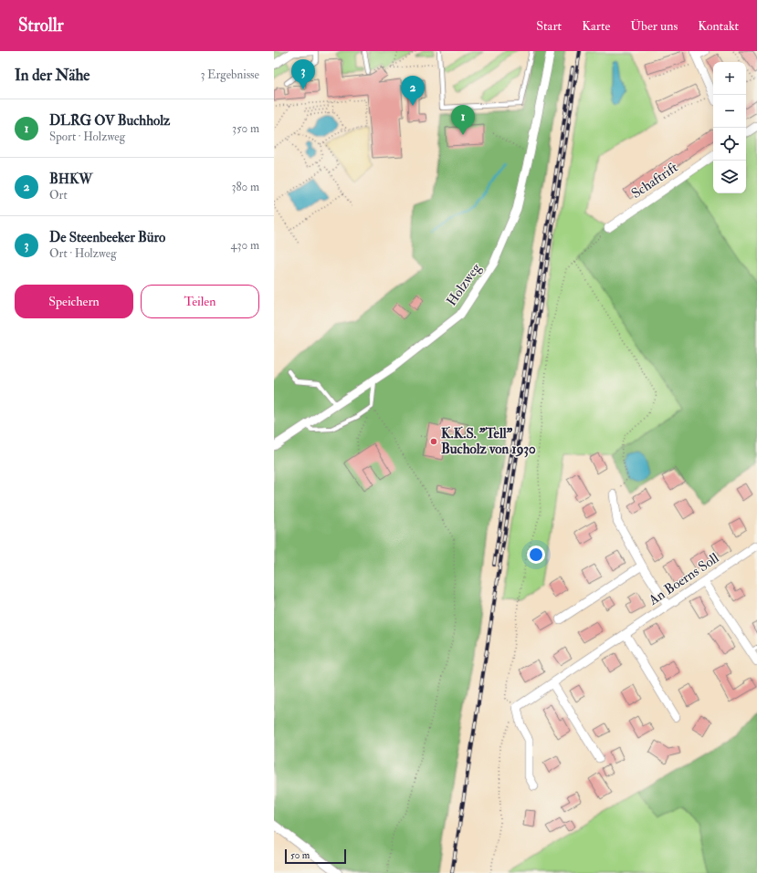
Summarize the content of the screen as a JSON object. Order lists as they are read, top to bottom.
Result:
{
  "streets": {
    "street": ["Schaftrift", "Holzweg", "An Boerns Soll"]
  },
  "places": ["K.K.S. \"Tell\" Bucholz von 1930"],
  "scale_bar": "50 m",
  "page": {
    "header": "Strollr",
    "nav": [
      "Start",
      "Karte",
      "Über uns",
      "Kontakt"
    ],
    "heading": ["In der Nähe", "3 Ergebnisse"],
    "pins": ["3", "2", "1"],
    "map_buttons": ["+", "−"],
    "list": [
      {
        "mark": "1",
        "name": "DLRG OV Buchholz",
        "note": "Sport · Holzweg",
        "value": "350 m"
      },
      {
        "mark": "2",
        "name": "BHKW",
        "note": "Ort",
        "value": "380 m"
      },
      {
        "mark": "3",
        "name": "De Steenbeeker Büro",
        "note": "Ort · Holzweg",
        "value": "430 m"
      }
    ],
    "buttons": ["Speichern", "Teilen"],
    "scale": "50 m"
  }
}
